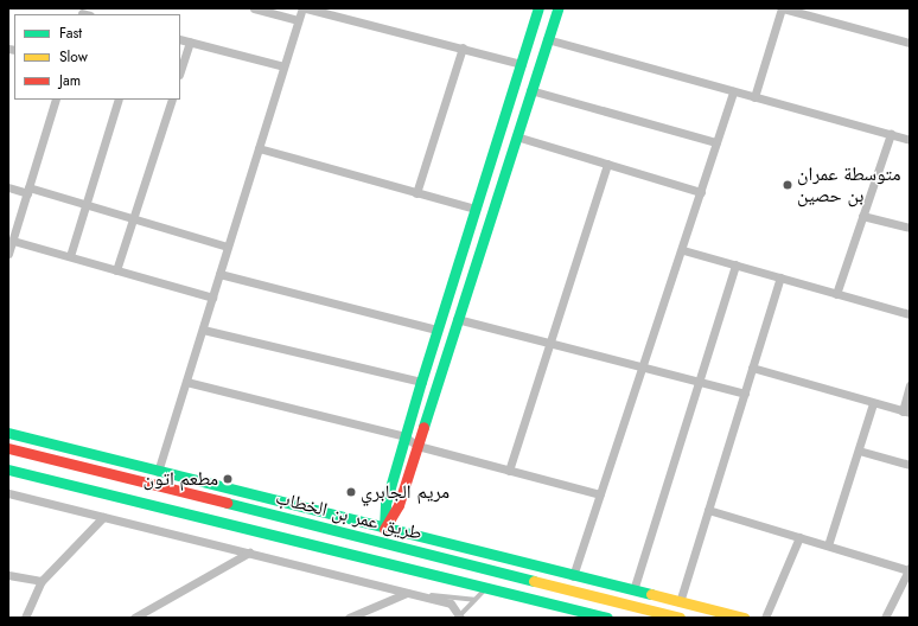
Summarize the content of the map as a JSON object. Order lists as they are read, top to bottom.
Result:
{
  "streets": {
    "street": ["طريق عمر بن الخطاب"]
  },
  "places": ["متوسطة عمران بن حصين", "مطعم اتون", "مريم الجابري"],
  "legend": ["Fast", "Slow", "Jam"]
}
